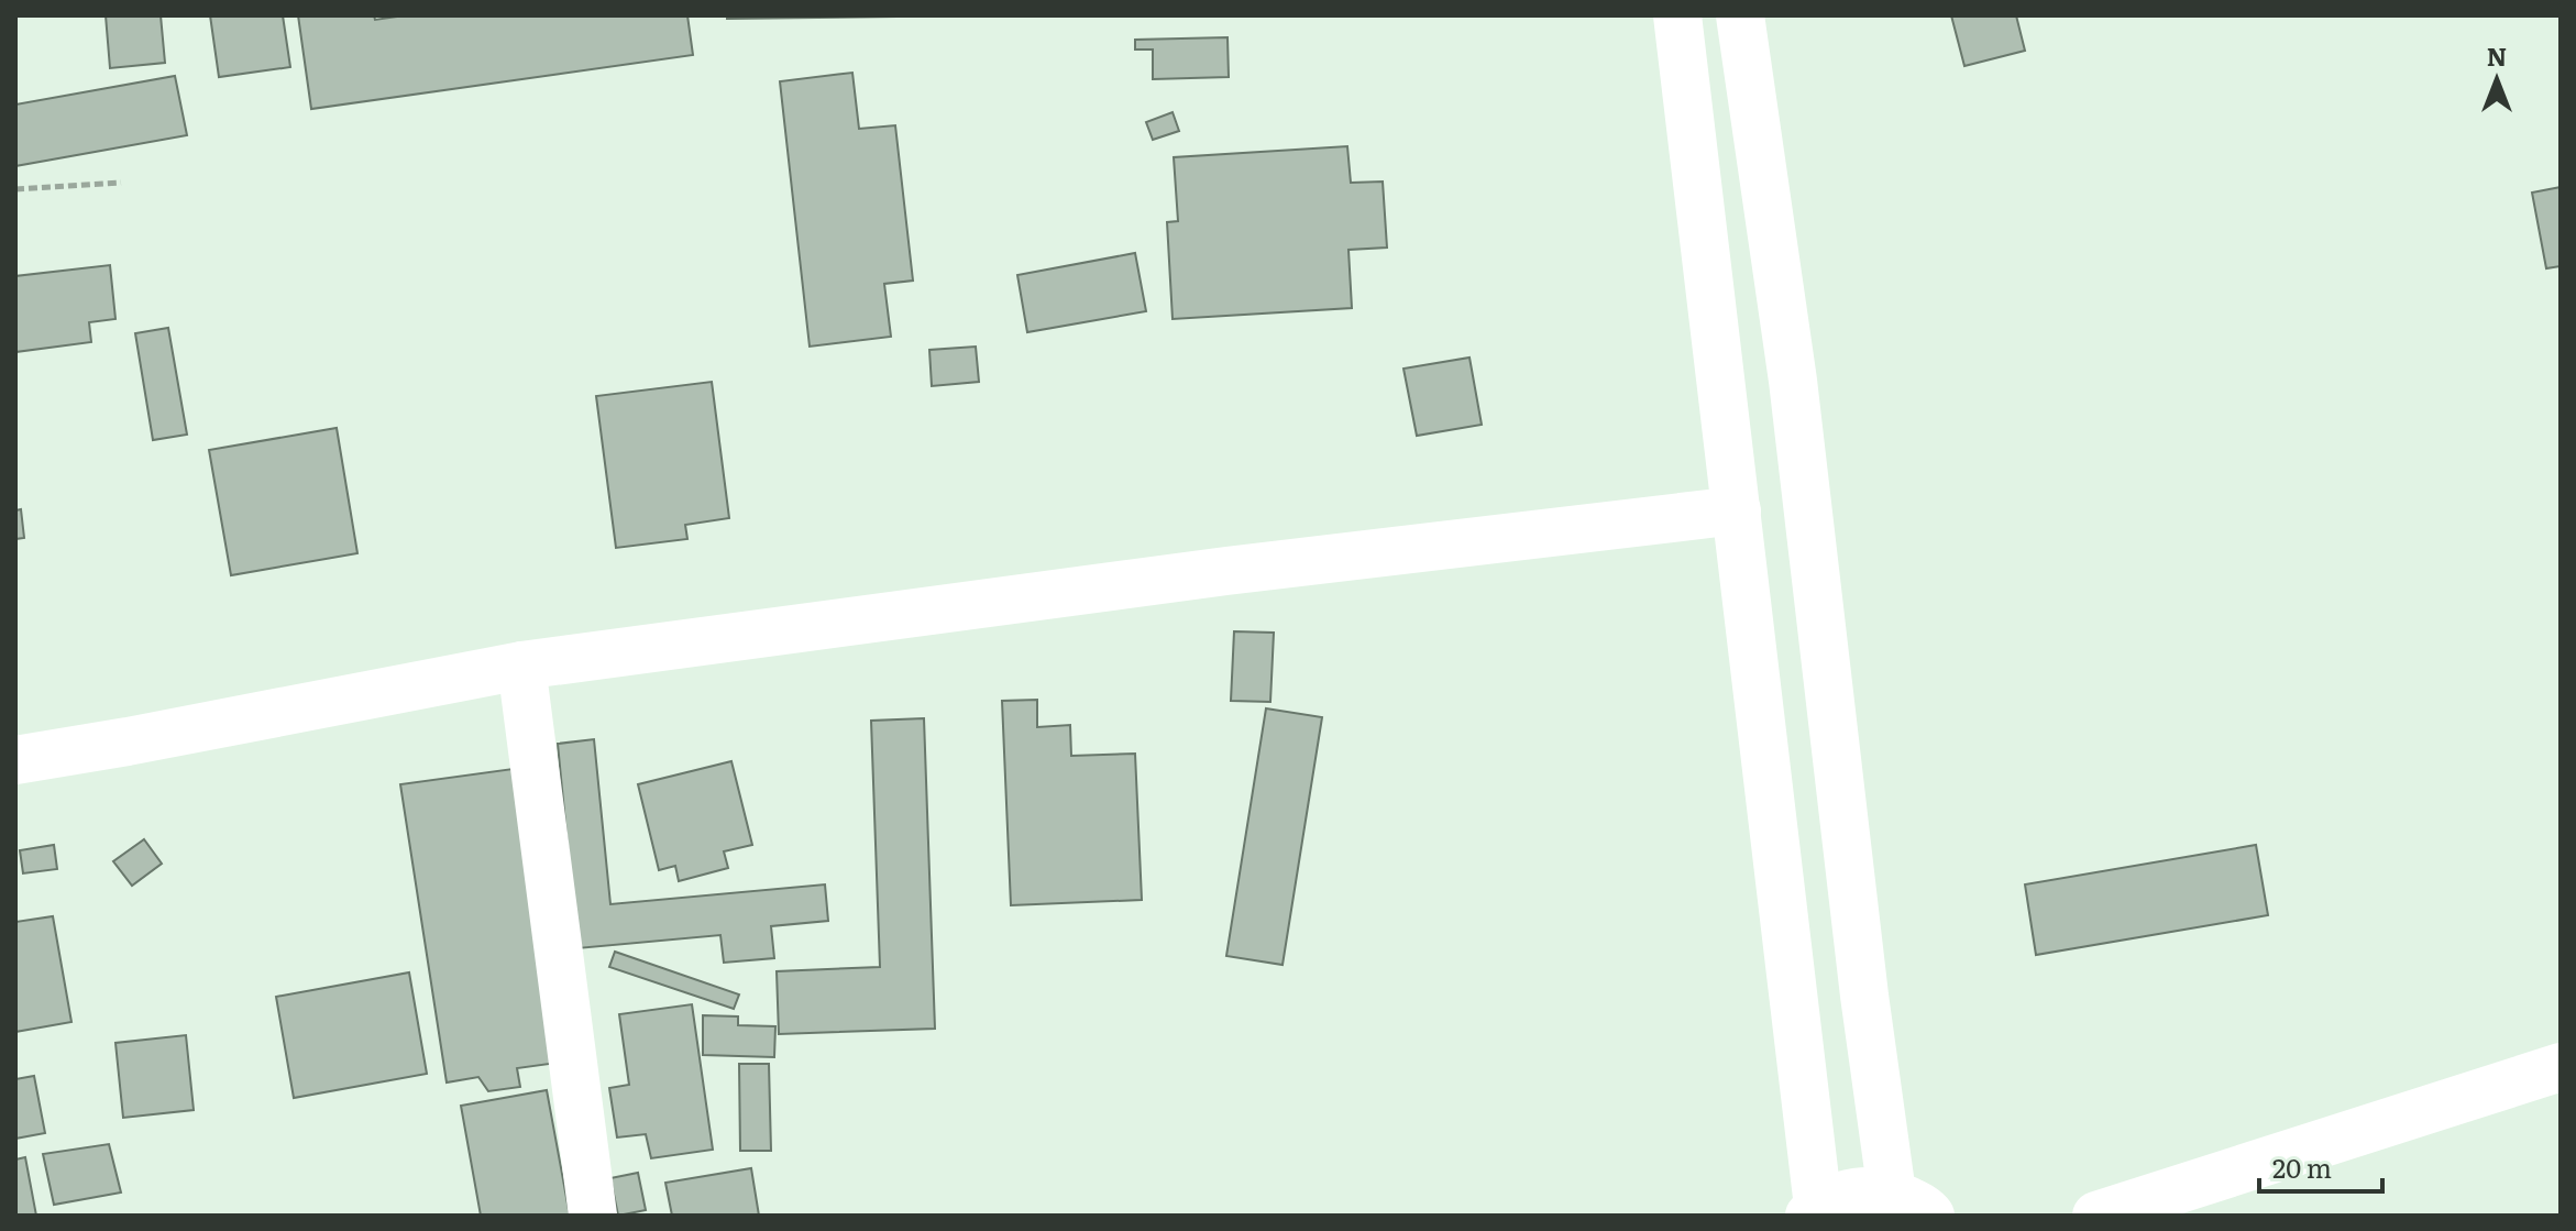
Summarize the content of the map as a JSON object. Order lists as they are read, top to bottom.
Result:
{
  "scale_bar": "20 m",
  "north": "top"
}
